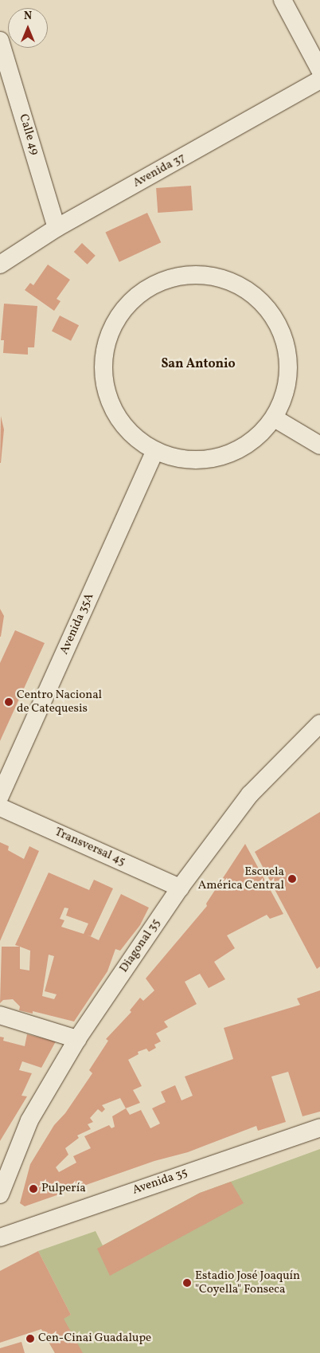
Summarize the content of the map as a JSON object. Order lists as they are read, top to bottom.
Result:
{
  "streets": {
    "street": [
      "Calle 49",
      "Avenida 37",
      "Avenida 35A",
      "Transversal 45",
      "Diagonal 35",
      "Avenida 35"
    ]
  },
  "crossings": [
    ["Calle 49", "Avenida 37"],
    ["Transversal 45", "Diagonal 35"]
  ],
  "districts": ["San Antonio"],
  "places": [
    "Centro Nacional de Catequesis",
    "Escuela América Central",
    "Pulpería",
    "Estadio José Joaquín \"Coyella\" Fonseca",
    "Cen-Cinai Guadalupe"
  ],
  "north": "top"
}
